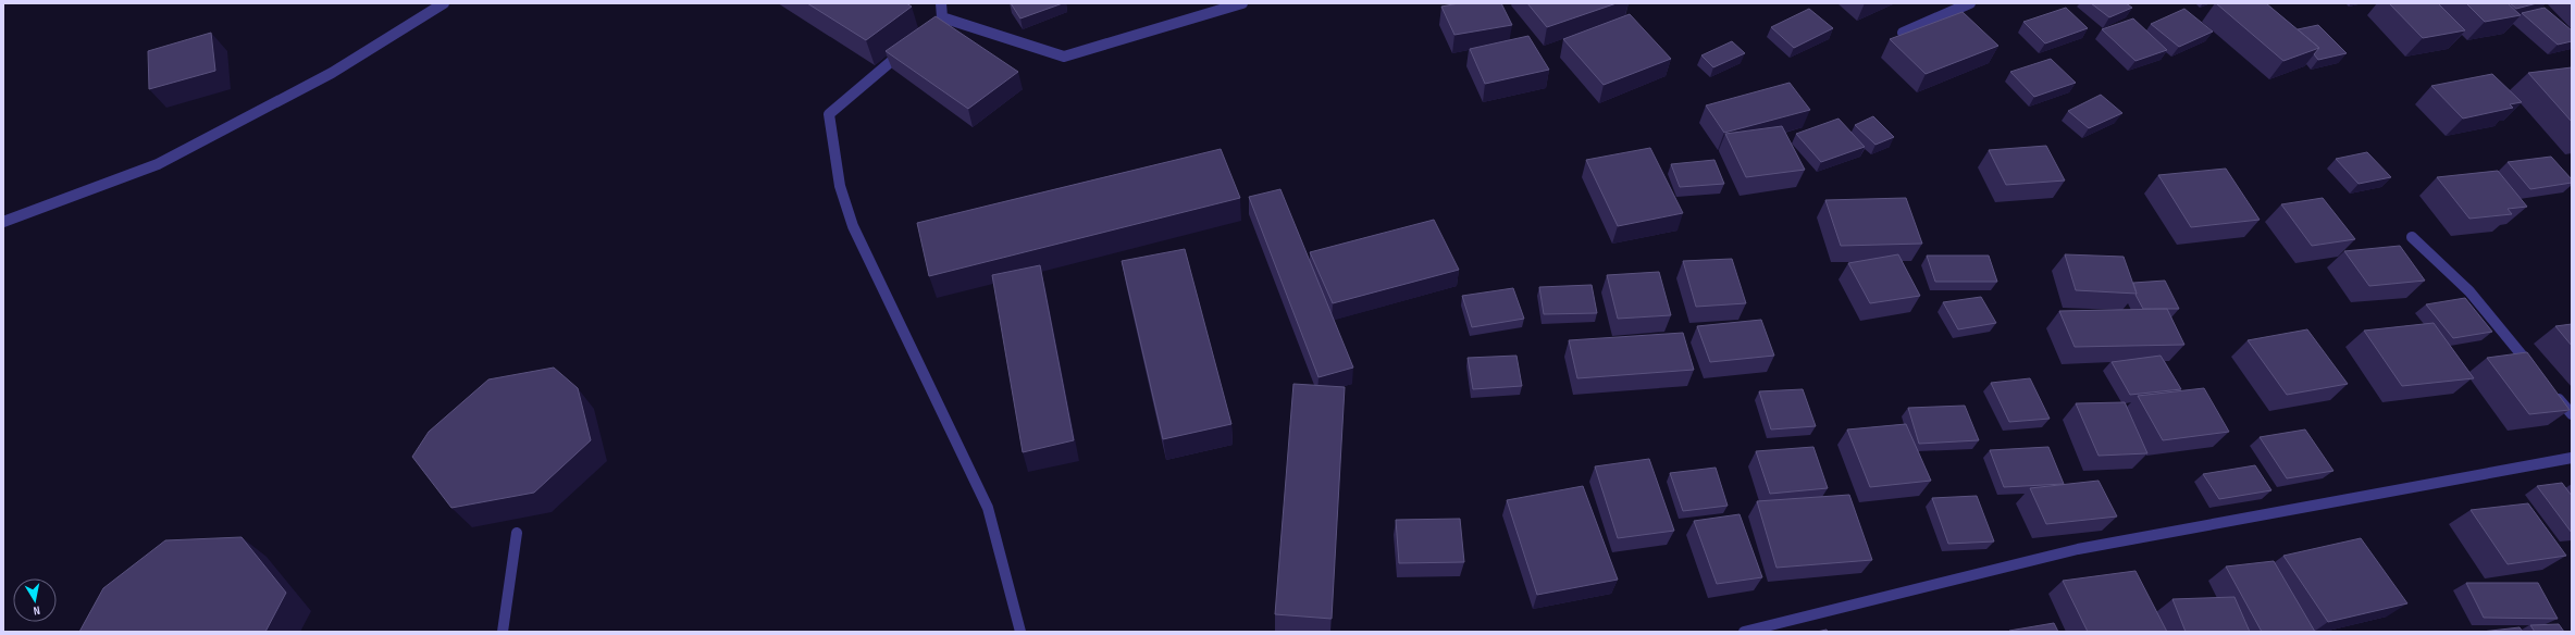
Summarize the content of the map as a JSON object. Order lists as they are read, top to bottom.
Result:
{
  "north": "bottom"
}
